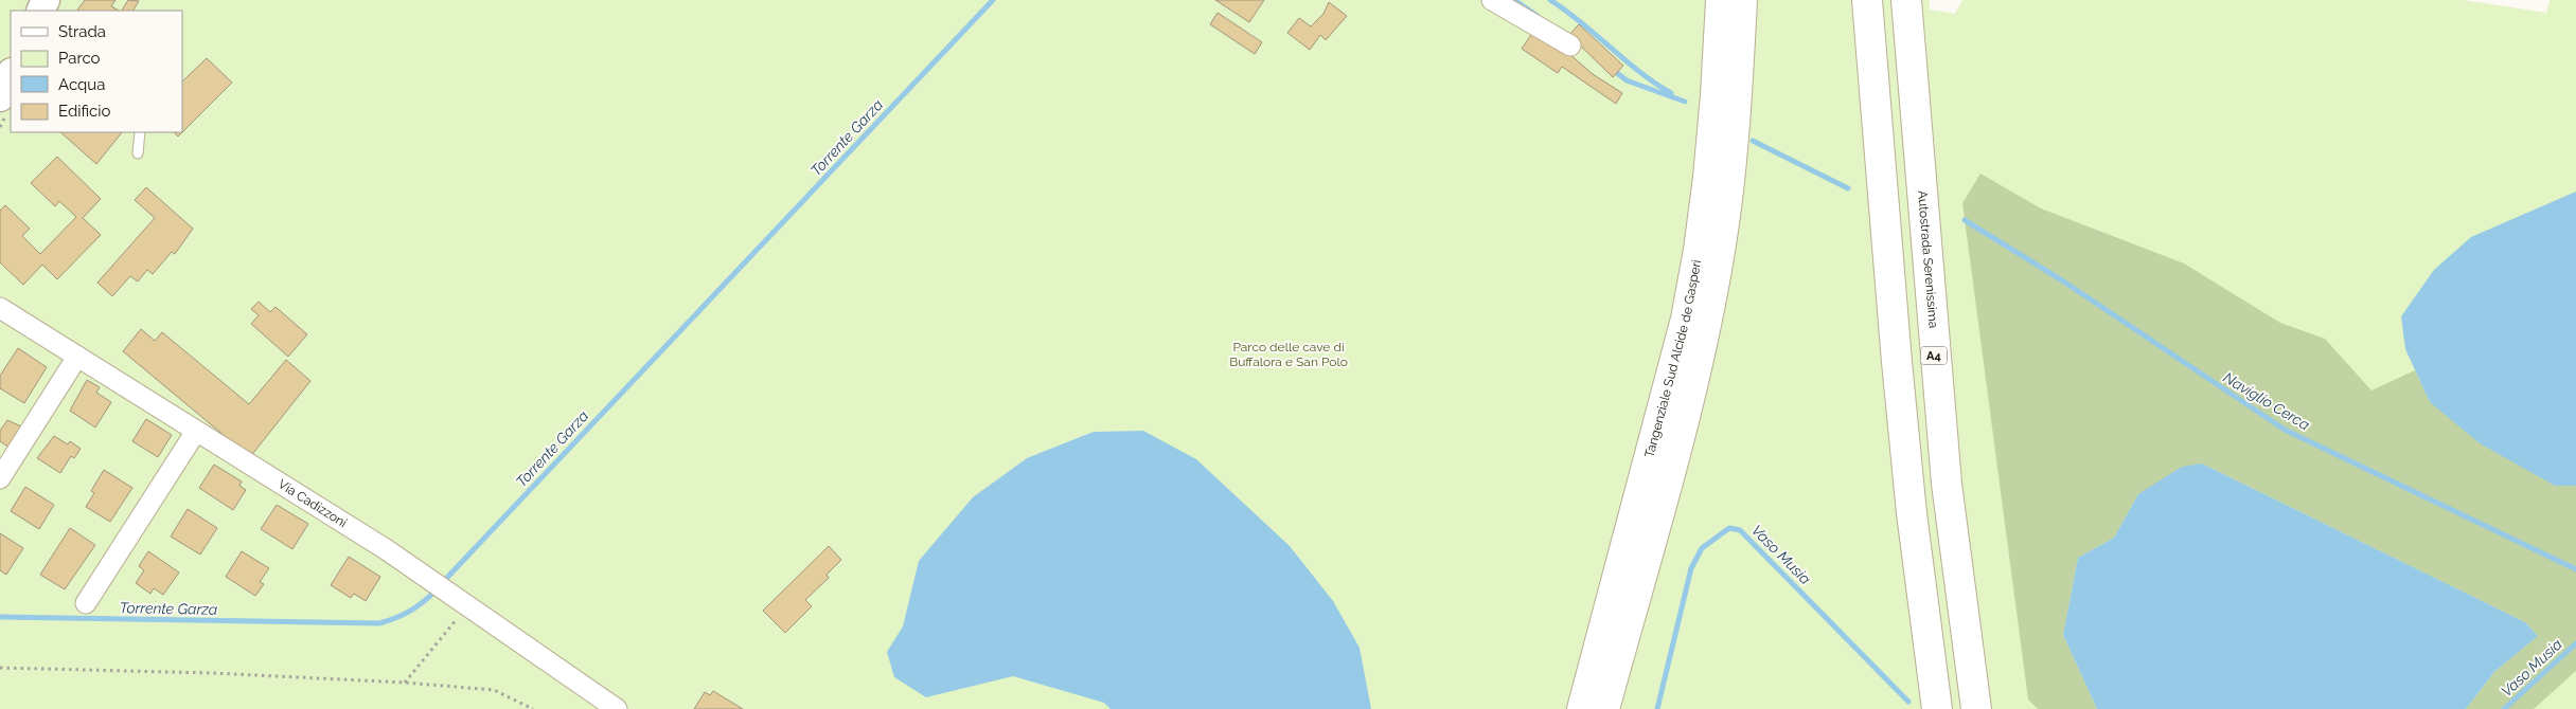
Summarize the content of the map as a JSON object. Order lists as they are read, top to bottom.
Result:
{
  "streets": {
    "highway": ["Autostrada Serenissima", "A4", "Tangenziale Sud Alcide de Gasperi"],
    "street": ["Via Cadizzoni"]
  },
  "water": ["Torrente Garza", "Naviglio Cerca", "Vaso Musia"],
  "parks": ["Parco delle cave di Buffalora e San Polo"],
  "legend": [
    "Strada",
    "Parco",
    "Acqua",
    "Edificio"
  ]
}
